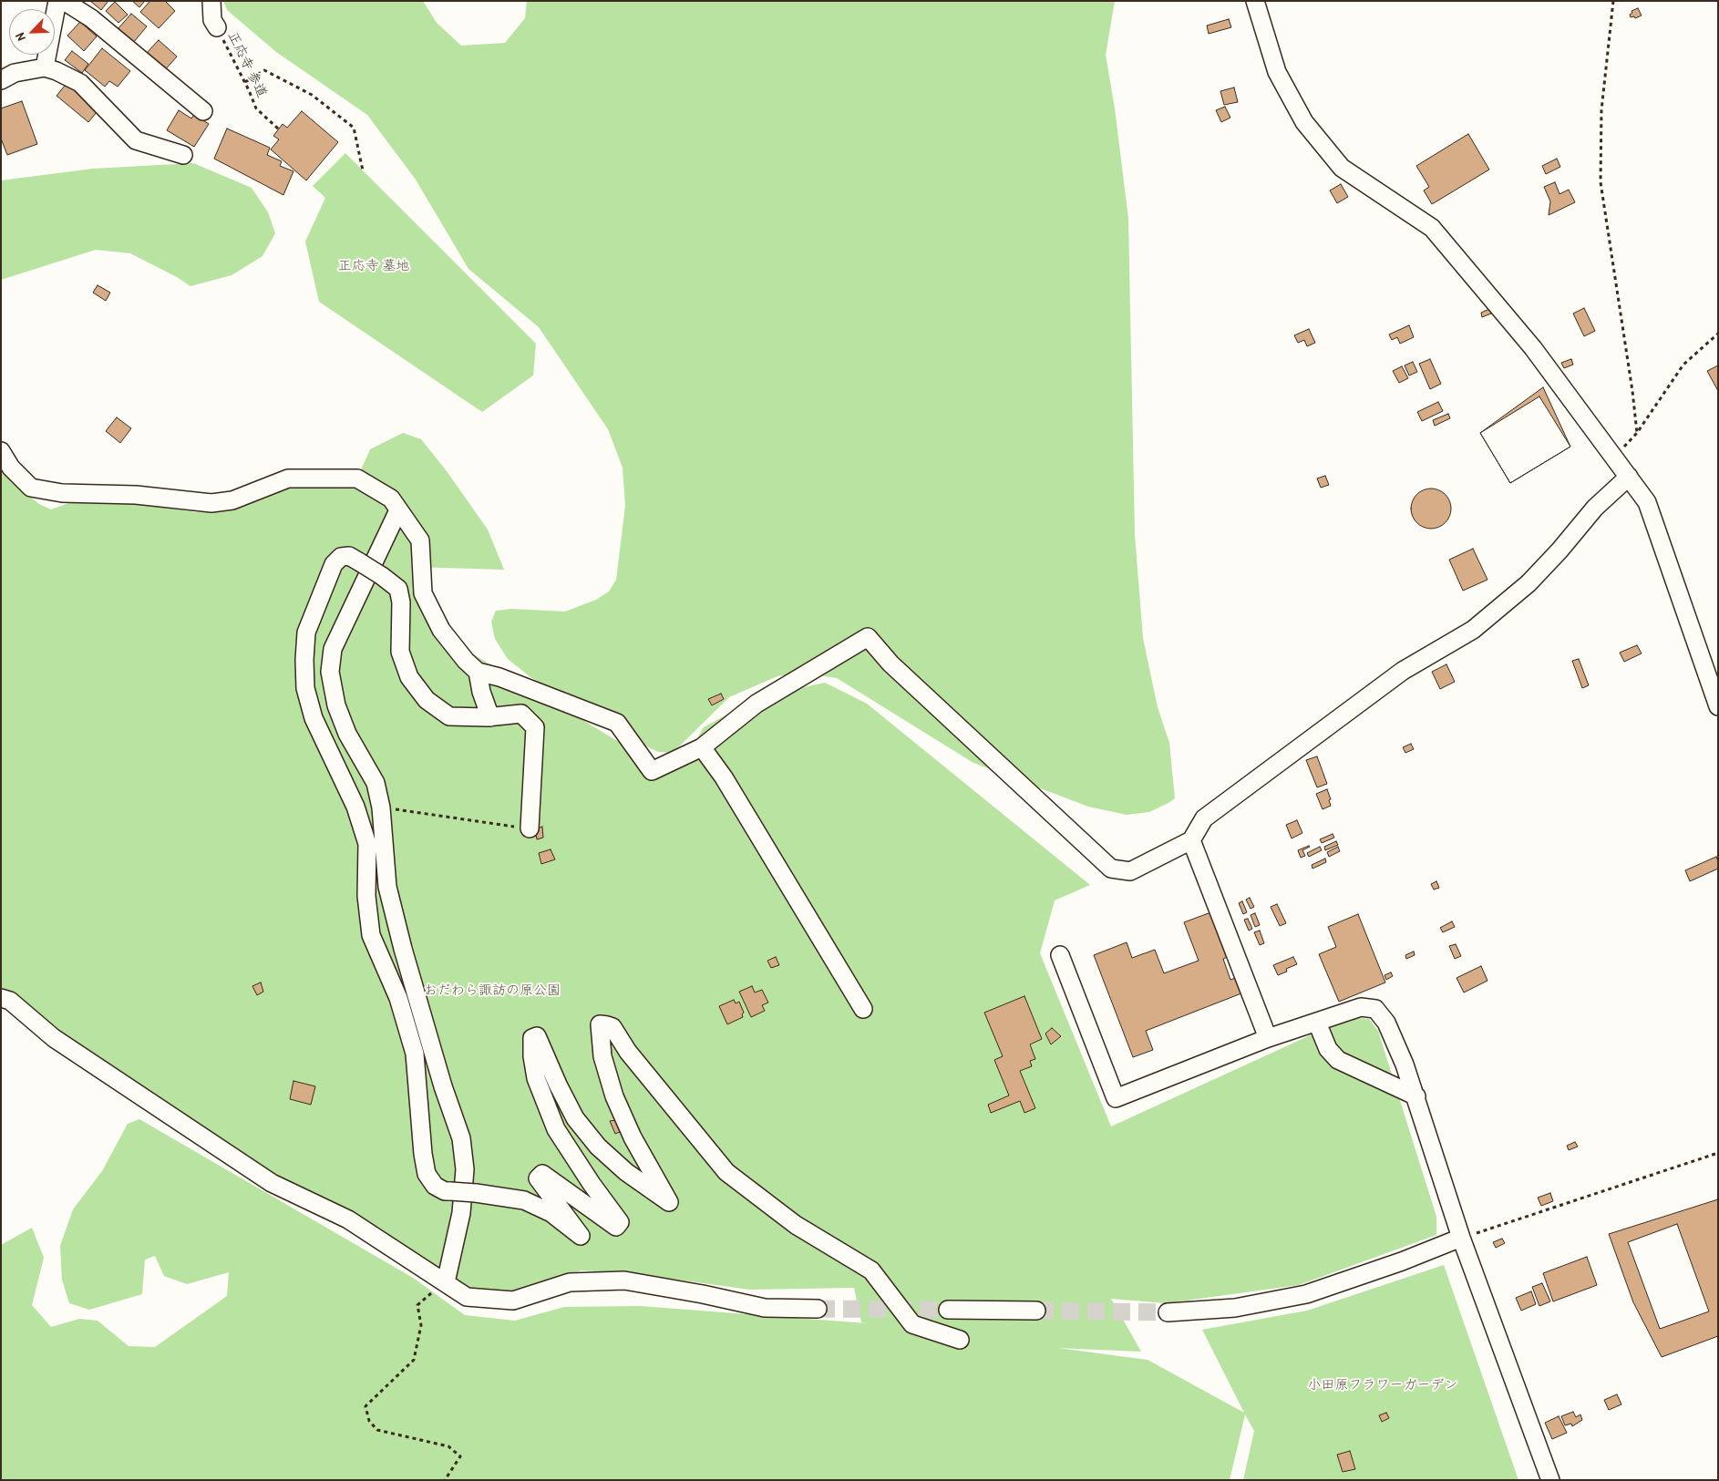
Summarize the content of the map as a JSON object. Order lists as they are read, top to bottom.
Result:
{
  "streets": {
    "path": ["正応寺 参道"]
  },
  "parks": ["正応寺 墓地", "おだわら諏訪の原公園", "小田原フラワーガーデン"],
  "north": "bottom left"
}
